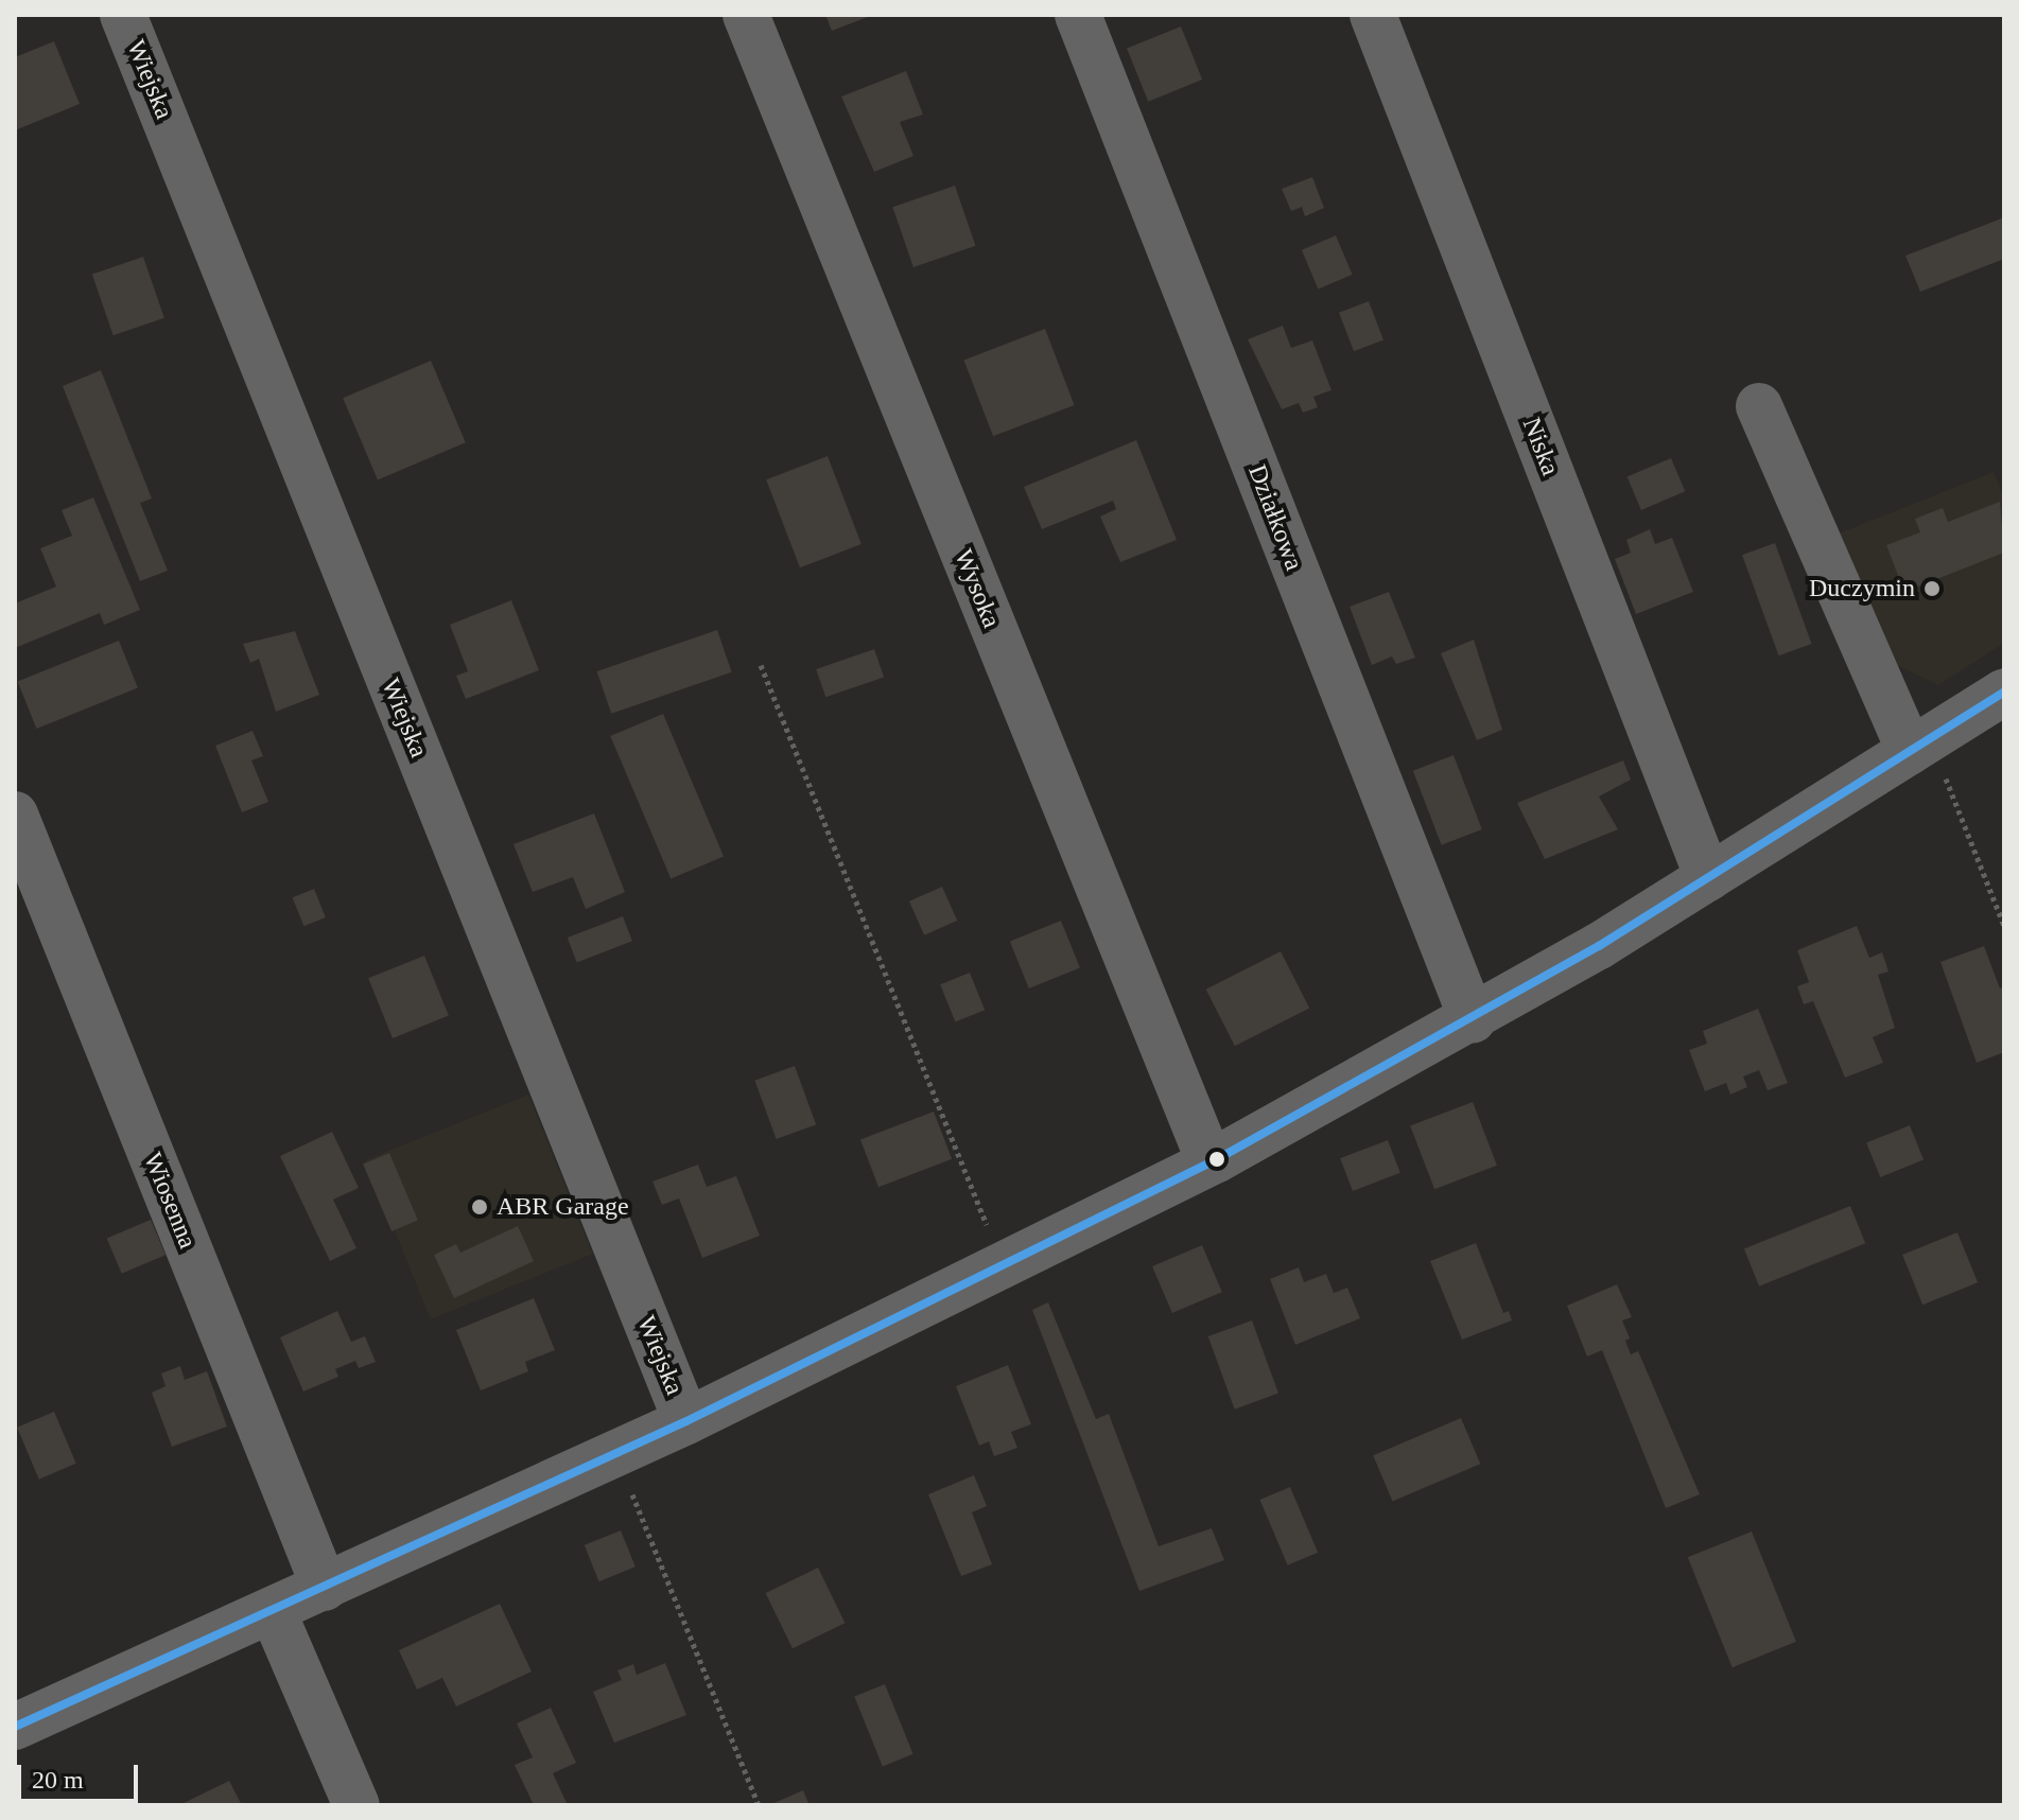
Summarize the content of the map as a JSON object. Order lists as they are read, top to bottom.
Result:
{
  "streets": {
    "street": [
      "Wiejska",
      "Niska",
      "Działkowa",
      "Wysoka",
      "Wiosenna"
    ]
  },
  "places": ["Duczymin", "ABR Garage"],
  "scale_bar": "20 m"
}
